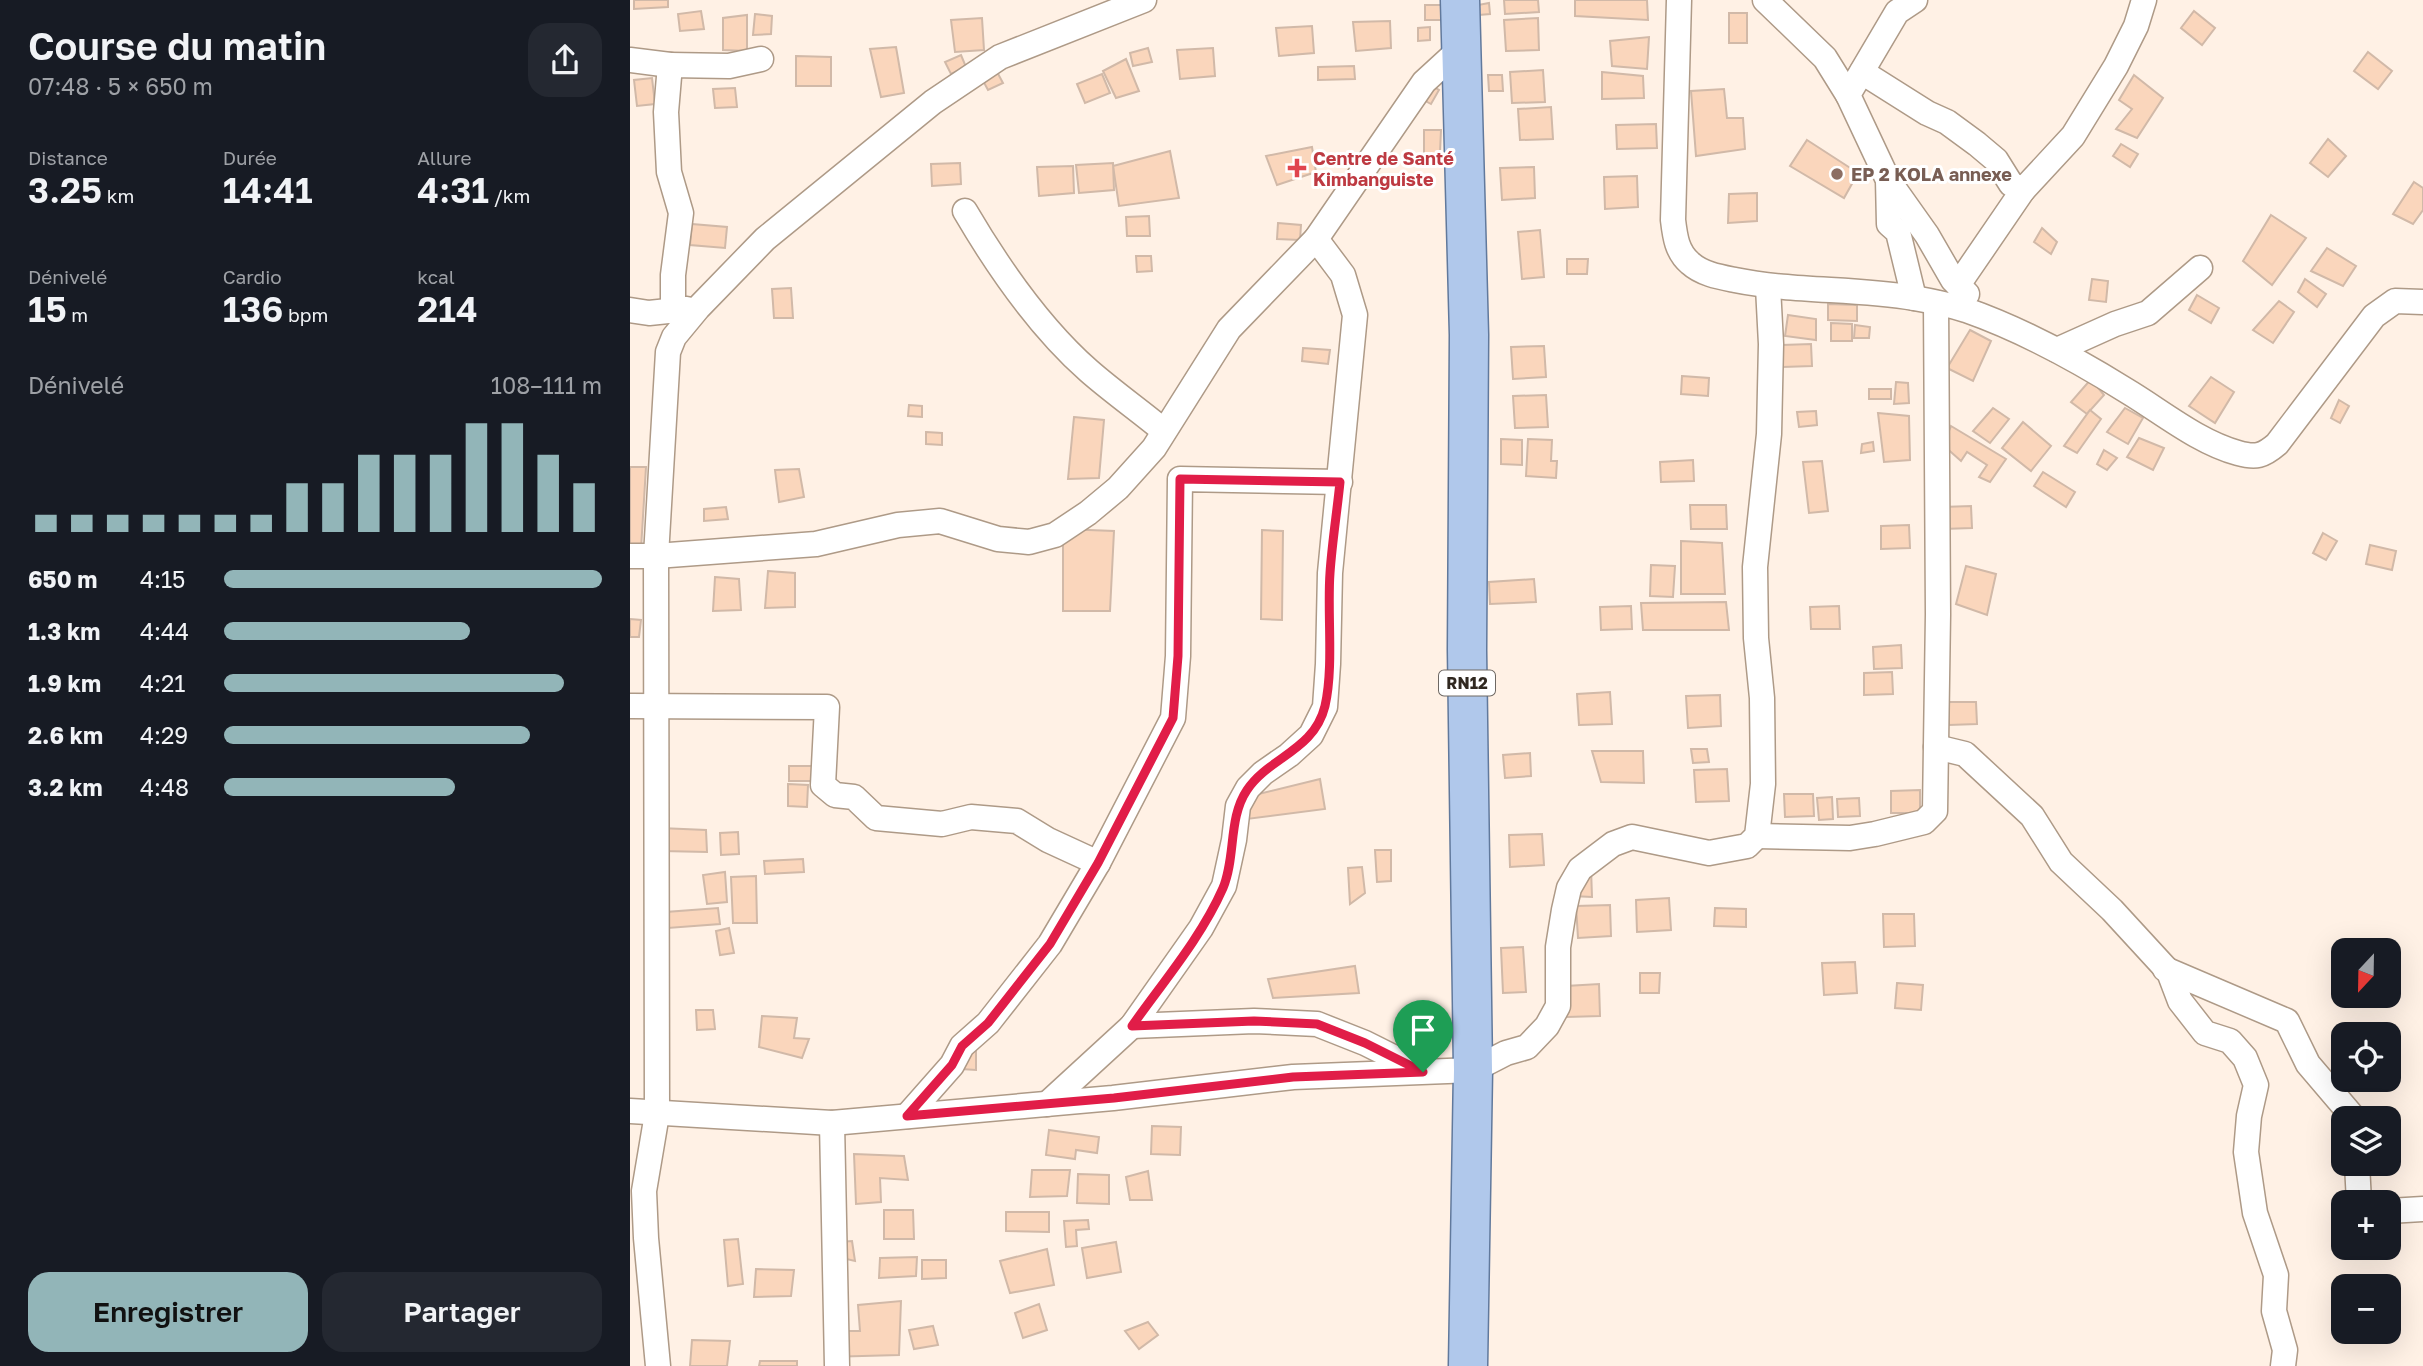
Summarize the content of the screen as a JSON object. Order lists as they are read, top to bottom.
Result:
{
  "streets": {
    "main road": ["RN12"]
  },
  "places": {
    "health": ["Centre de Santé Kimbanguiste"],
    "other": ["EP 2 KOLA annexe"]
  },
  "north": "bottom",
  "page": {
    "heading": ["Course du matin", "07:48 · 5 × 650 m"],
    "stats": [
      ["Distance", "3.25 km"],
      ["Durée", "14:41"],
      ["Allure", "4:31 /km"],
      ["Dénivelé", "15 m"],
      ["Cardio", "136 bpm"],
      ["kcal", "214"]
    ],
    "chart": ["Dénivelé", "108–111 m"],
    "list": [
      {
        "name": "650 m",
        "note": "4:15"
      },
      {
        "name": "1.3 km",
        "note": "4:44"
      },
      {
        "name": "1.9 km",
        "note": "4:21"
      },
      {
        "name": "2.6 km",
        "note": "4:29"
      },
      {
        "name": "3.2 km",
        "note": "4:48"
      }
    ],
    "map_buttons": ["+", "−"],
    "buttons": ["Enregistrer", "Partager"]
  }
}
